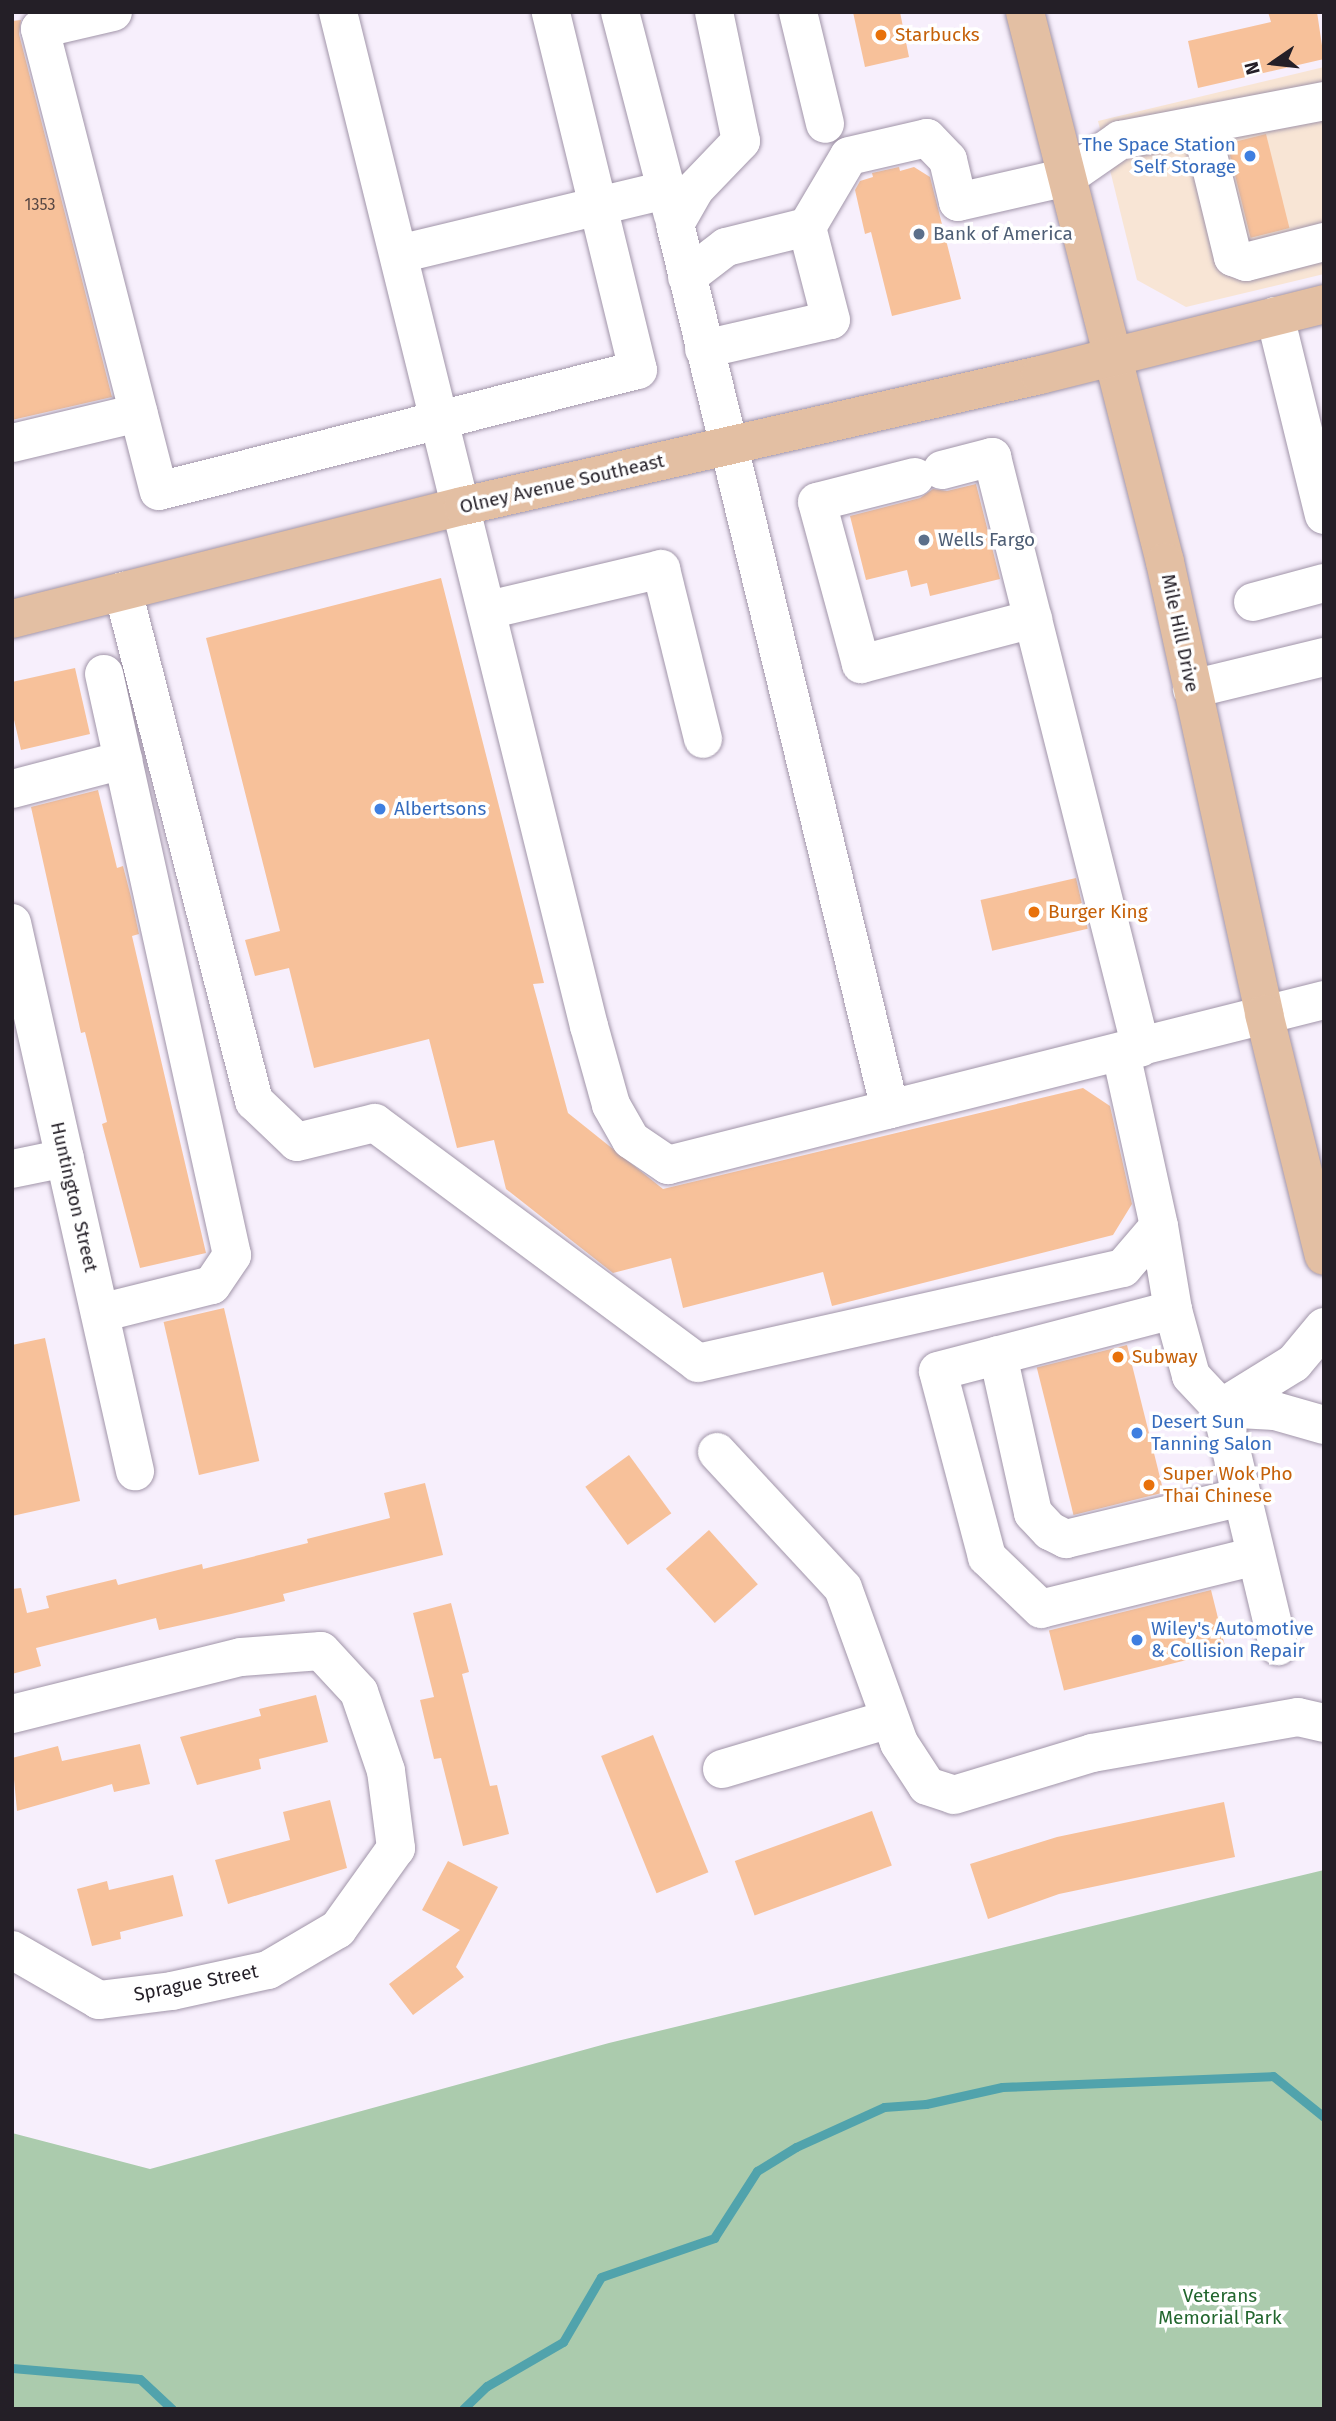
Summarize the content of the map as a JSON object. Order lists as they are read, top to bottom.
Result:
{
  "streets": {
    "main road": ["Olney Avenue Southeast", "Mile Hill Drive"],
    "street": ["Huntington Street", "Sprague Street"]
  },
  "crossings": [
    ["Olney Avenue Southeast", "Mile Hill Drive"]
  ],
  "parks": ["Veterans Memorial Park"],
  "places": [
    "Starbucks",
    "The Space Station Self Storage",
    "Bank of America",
    "Wells Fargo",
    "Albertsons",
    "Burger King",
    "Subway",
    "Desert Sun Tanning Salon",
    "Super Wok Pho Thai Chinese",
    "Wiley's Automotive & Collision Repair"
  ],
  "house_numbers": ["1353"],
  "north": "left"
}
